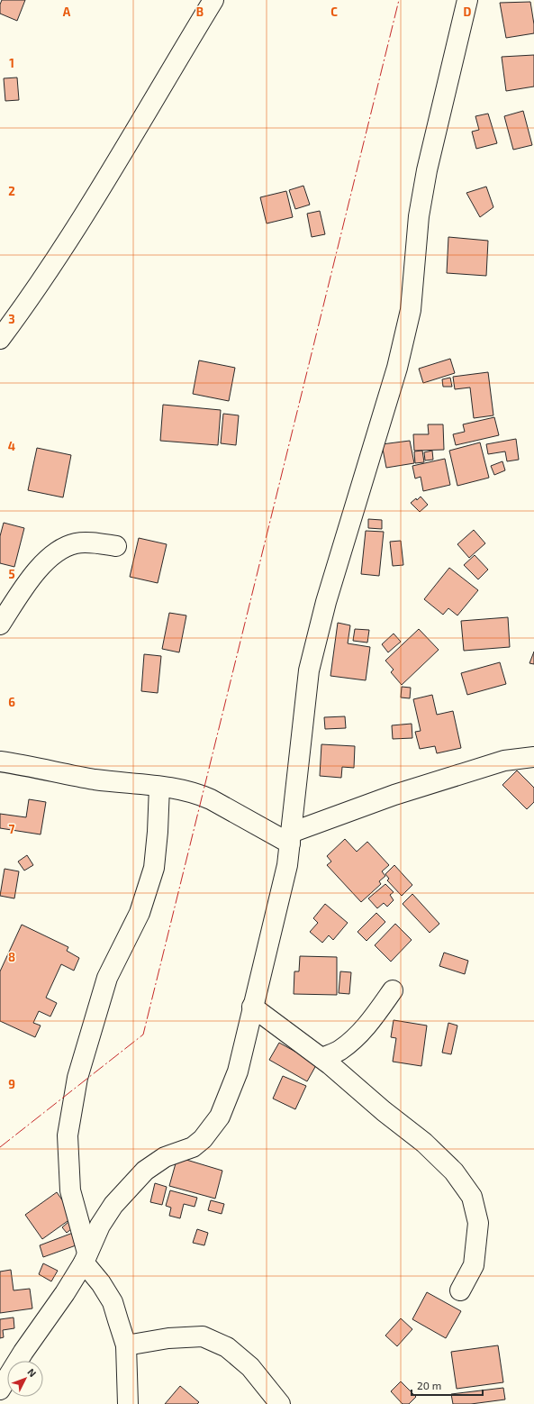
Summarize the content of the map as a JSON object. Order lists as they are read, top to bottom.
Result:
{
  "scale_bar": "20 m",
  "north": "top right",
  "grid": {
    "columns": [
      "A",
      "B",
      "C",
      "D"
    ],
    "rows": [
      "1",
      "2",
      "3",
      "4",
      "5",
      "6",
      "7",
      "8",
      "9"
    ]
  }
}
